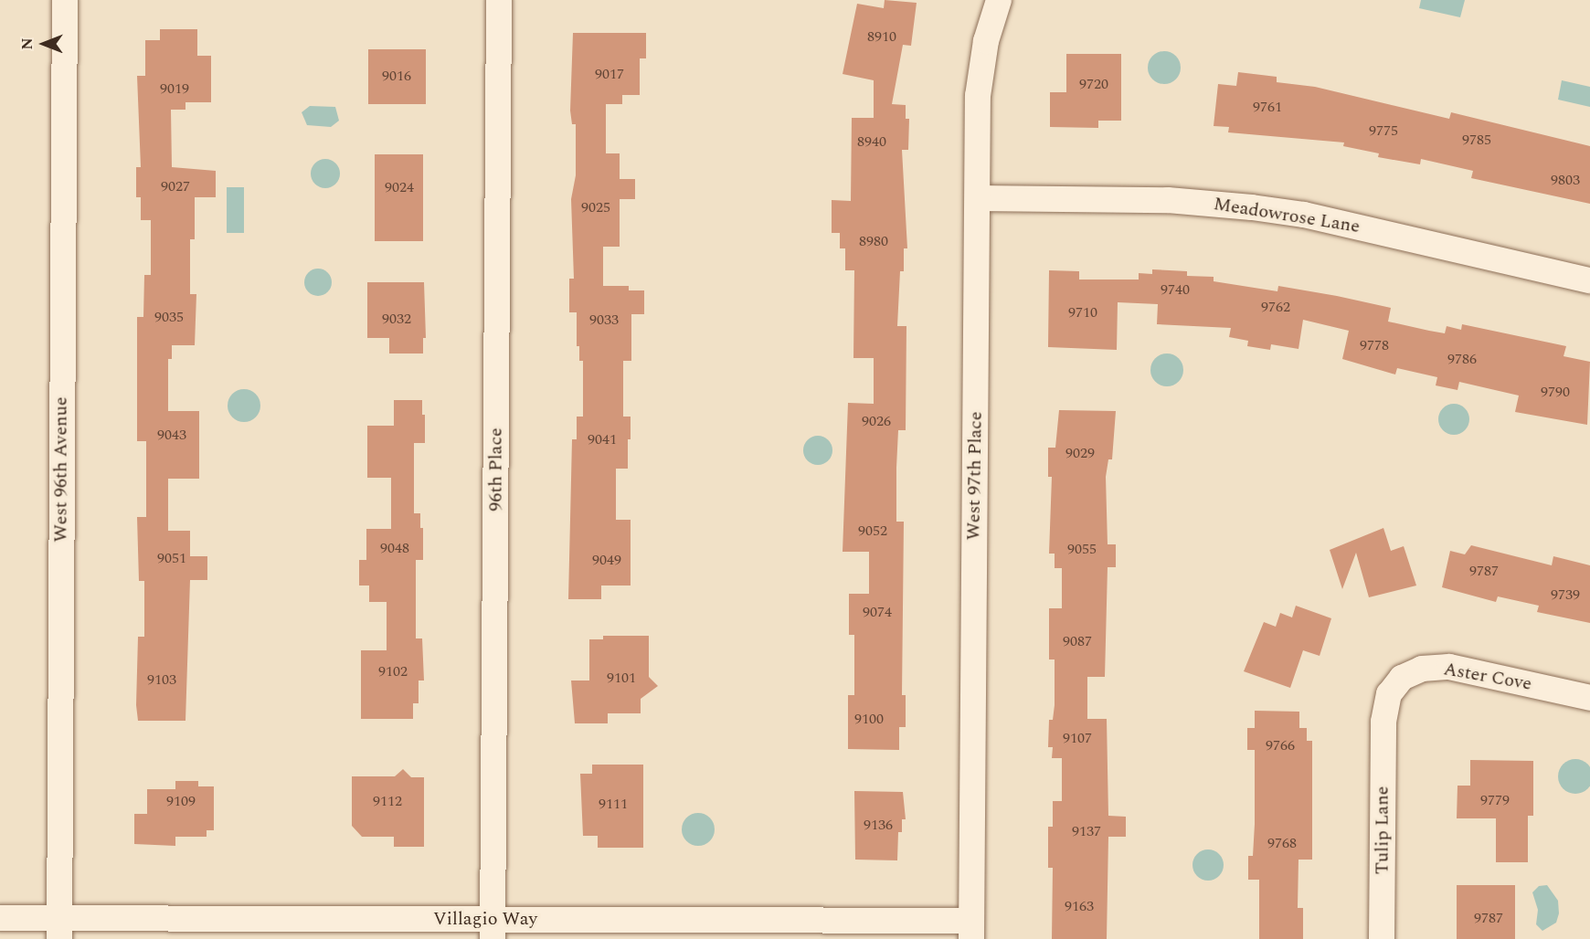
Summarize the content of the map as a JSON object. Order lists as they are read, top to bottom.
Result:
{
  "streets": {
    "street": [
      "Meadowrose Lane",
      "West 96th Avenue",
      "96th Place",
      "West 97th Place",
      "Aster Cove",
      "Tulip Lane",
      "Villagio Way"
    ]
  },
  "crossings": [
    ["Meadowrose Lane", "West 97th Place"],
    ["West 96th Avenue", "Villagio Way"],
    ["96th Place", "Villagio Way"],
    ["West 97th Place", "Villagio Way"],
    ["Aster Cove", "Tulip Lane"]
  ],
  "house_numbers": [
    "8910",
    "9017",
    "9016",
    "9720",
    "9019",
    "9761",
    "9775",
    "9785",
    "8940",
    "9803",
    "9027",
    "9024",
    "9025",
    "8980",
    "9740",
    "9762",
    "9710",
    "9035",
    "9032",
    "9033",
    "9778",
    "9786",
    "9790",
    "9026",
    "9043",
    "9041",
    "9029",
    "9052",
    "9048",
    "9055",
    "9051",
    "9049",
    "9787",
    "9739",
    "9074",
    "9087",
    "9102",
    "9101",
    "9103",
    "9100",
    "9107",
    "9766",
    "9779",
    "9109",
    "9112",
    "9111",
    "9136",
    "9137",
    "9768",
    "9163",
    "9787"
  ],
  "north": "left"
}
